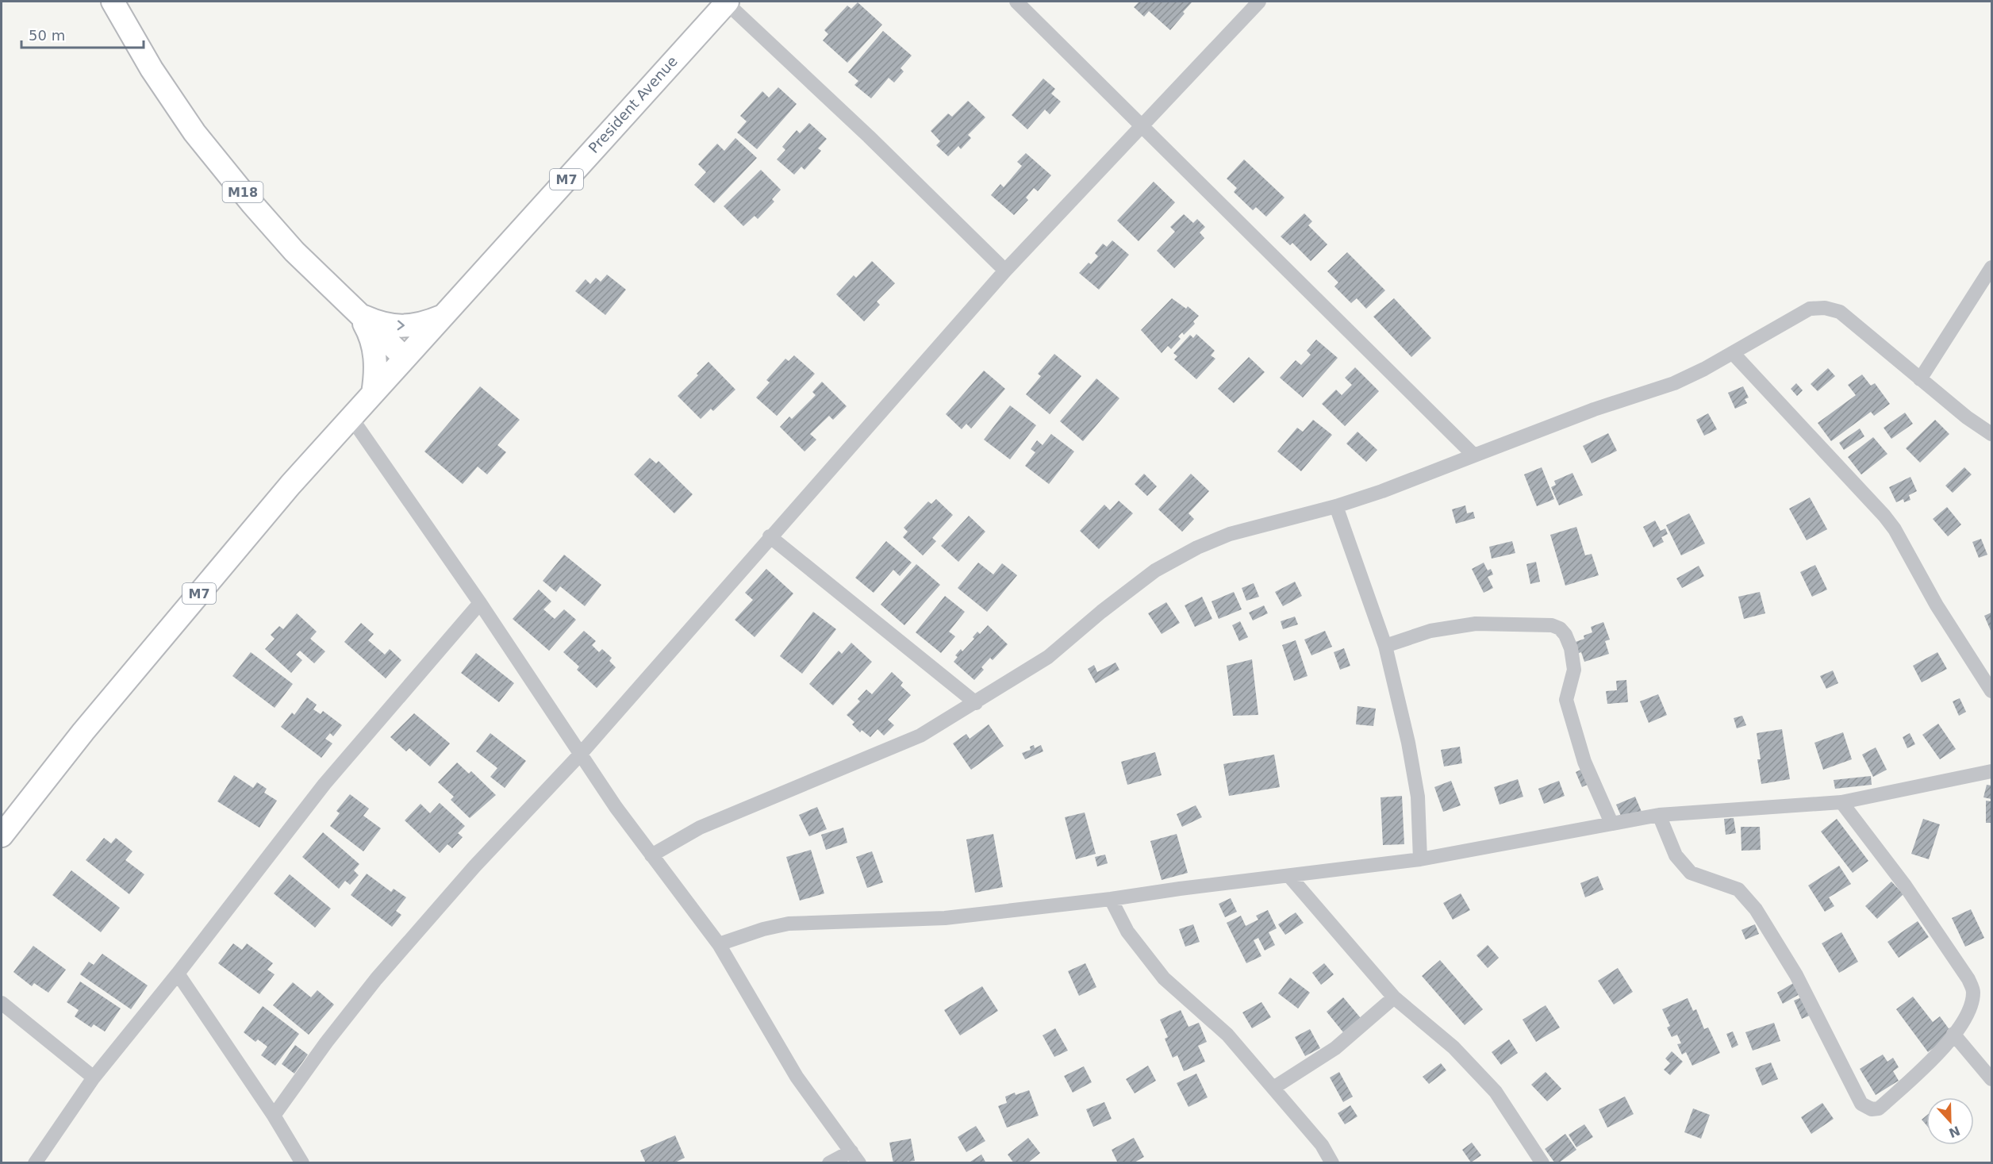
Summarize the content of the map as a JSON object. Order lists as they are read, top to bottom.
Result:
{
  "streets": {
    "main road": ["President Avenue", "M7", "M18"]
  },
  "crossings": [
    ["President Avenue", "M7"],
    ["President Avenue", "M18"],
    ["M7", "M18"]
  ],
  "scale_bar": "50 m",
  "north": "bottom"
}
